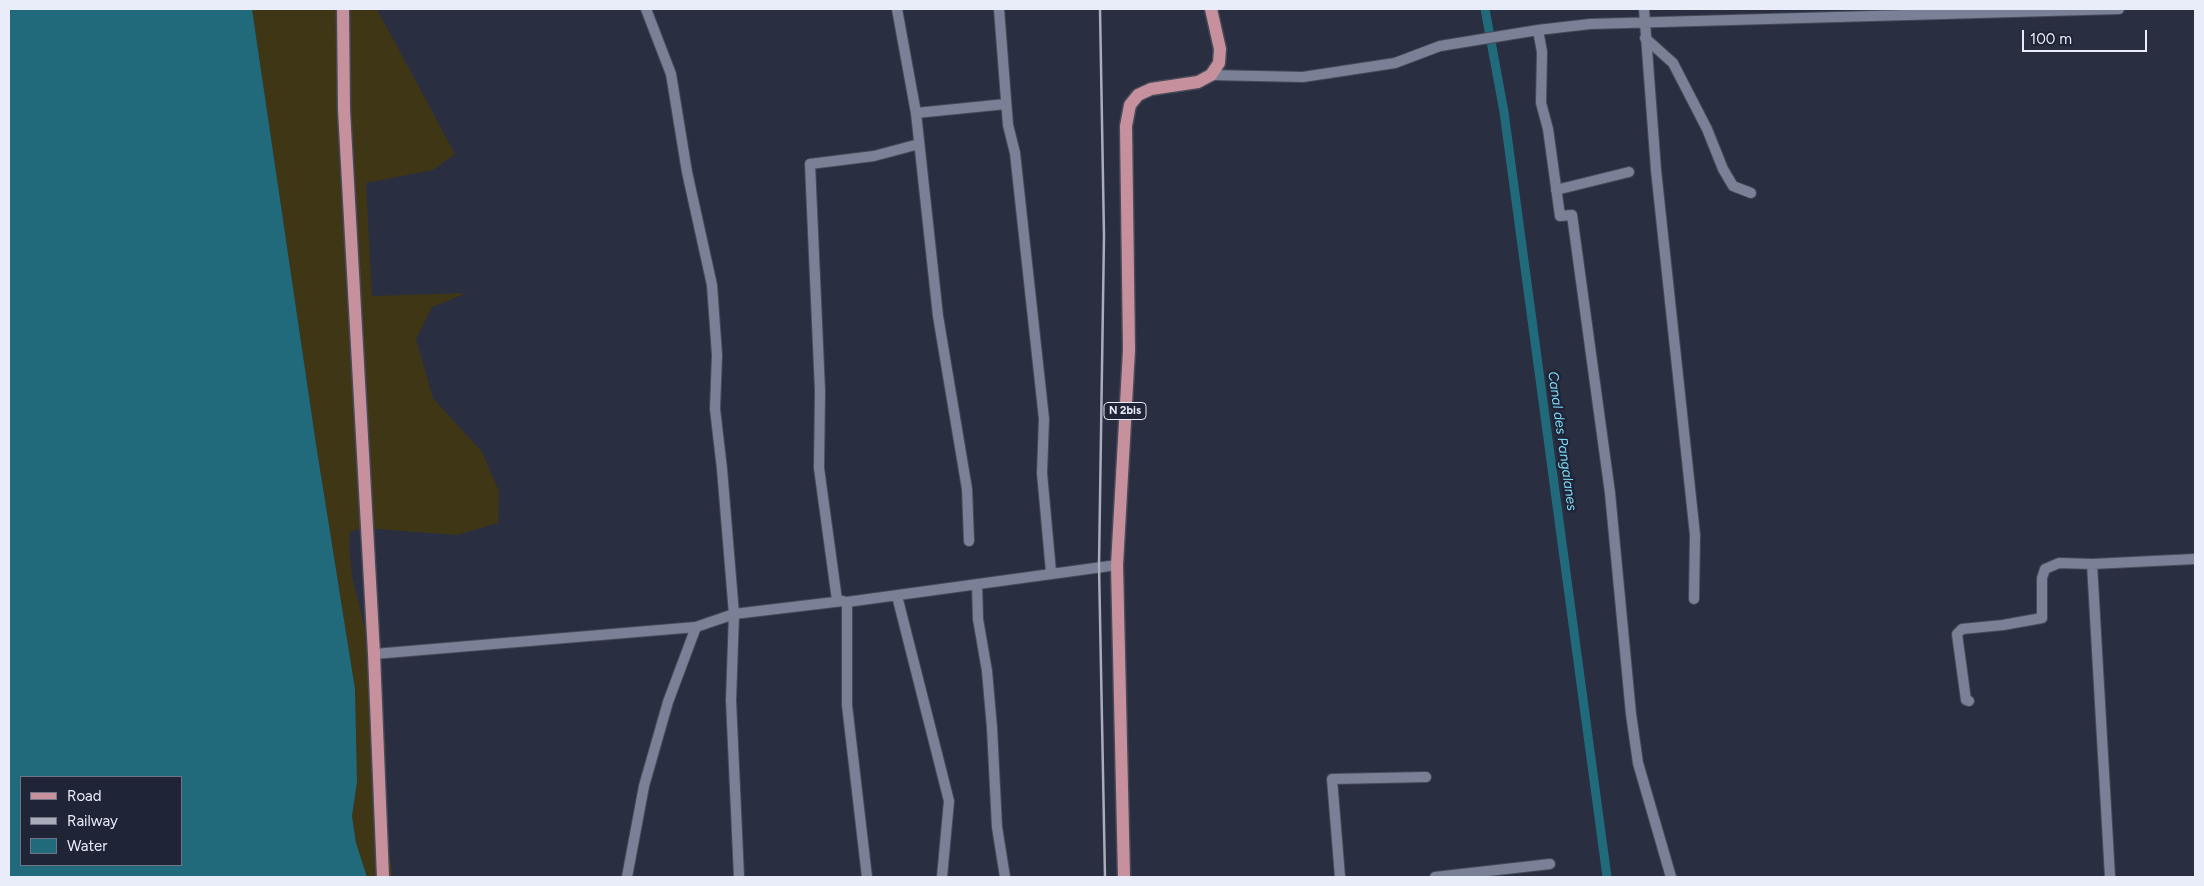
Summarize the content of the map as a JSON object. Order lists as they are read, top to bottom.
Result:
{
  "streets": {
    "main road": ["N 2bis"]
  },
  "water": ["Canal des Pangalanes"],
  "legend": ["Road", "Railway", "Water"],
  "scale_bar": "100 m"
}
